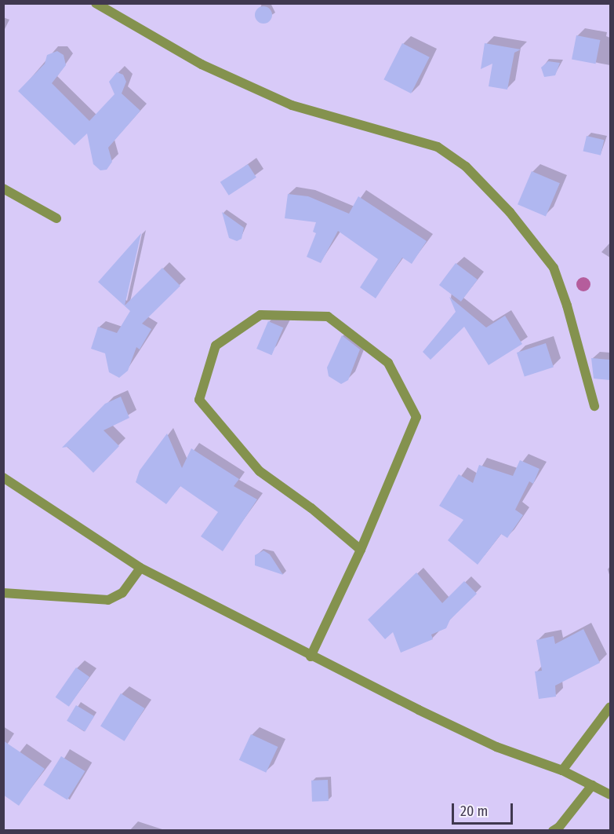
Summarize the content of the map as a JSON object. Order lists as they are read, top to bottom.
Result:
{
  "scale_bar": "20 m"
}
